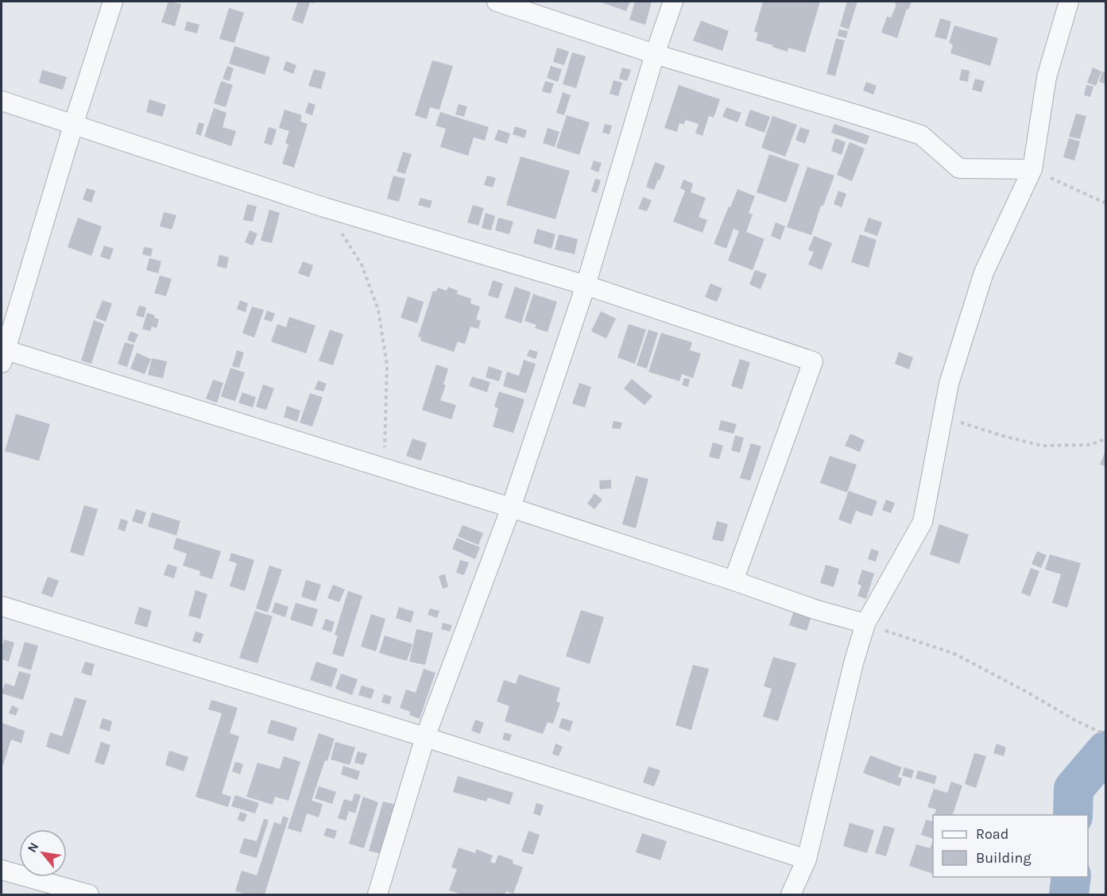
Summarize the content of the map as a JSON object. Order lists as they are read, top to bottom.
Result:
{
  "legend": ["Road", "Building"],
  "north": "top left"
}
